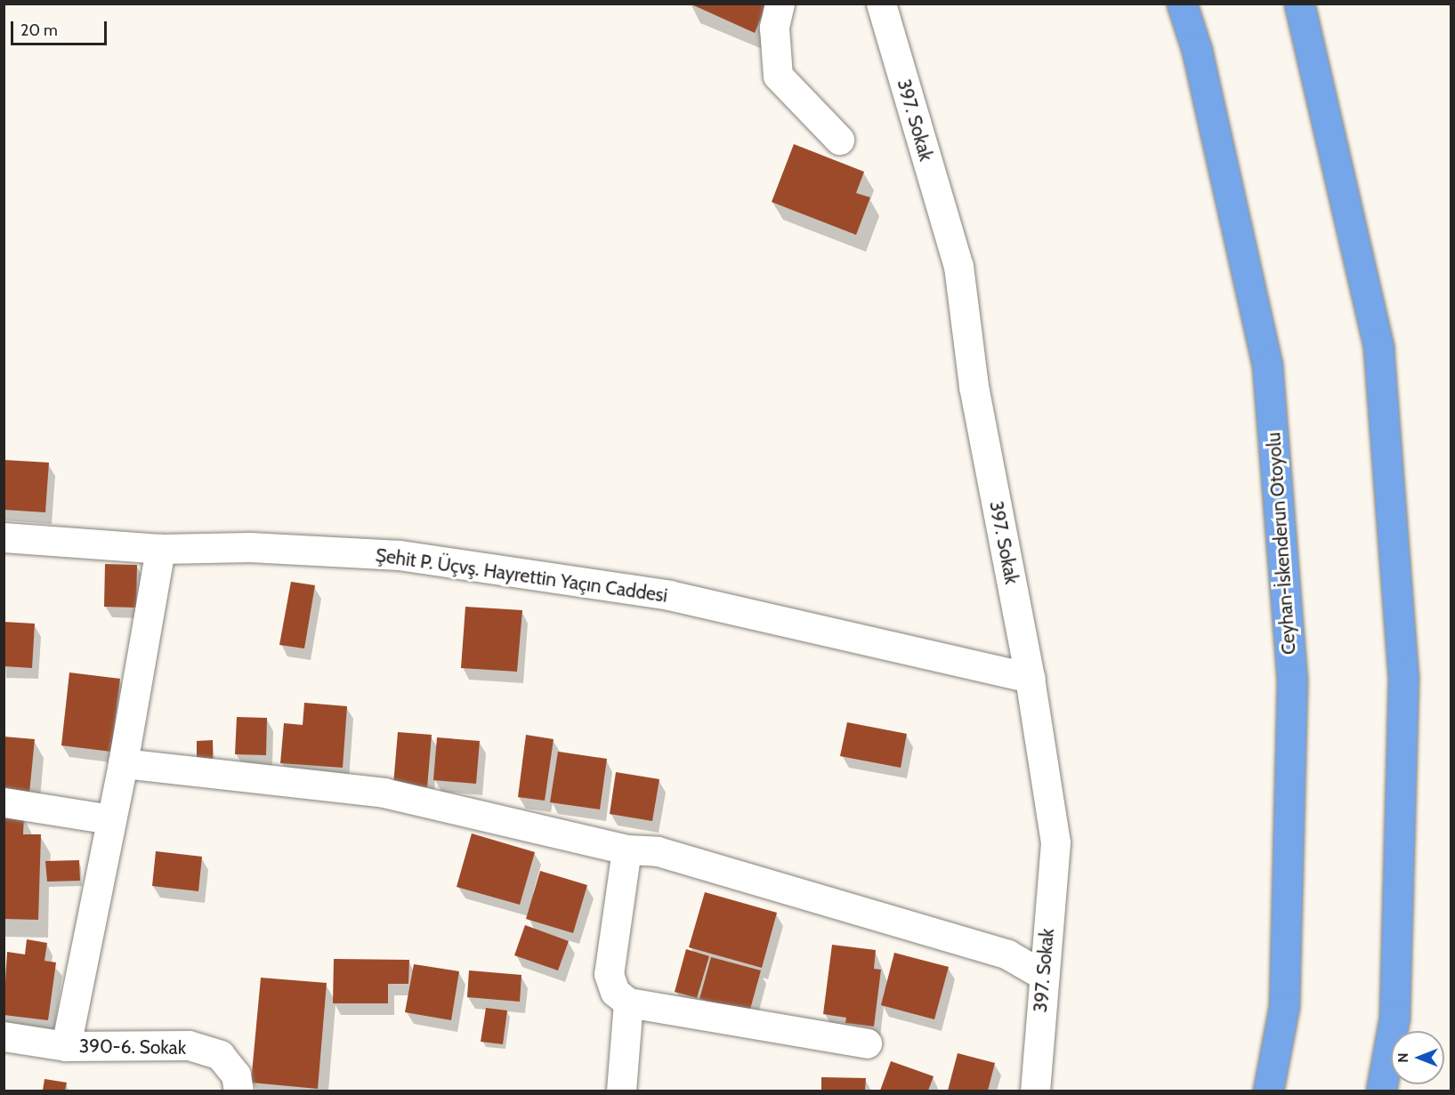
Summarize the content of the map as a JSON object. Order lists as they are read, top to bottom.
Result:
{
  "streets": {
    "highway": ["Ceyhan-İskenderun Otoyolu"],
    "street": ["397. Sokak", "Şehit P. Üçvş. Hayrettin Yaçın Caddesi", "390-6. Sokak"]
  },
  "crossings": [
    ["397. Sokak", "Şehit P. Üçvş. Hayrettin Yaçın Caddesi"]
  ],
  "scale_bar": "20 m",
  "north": "left"
}
